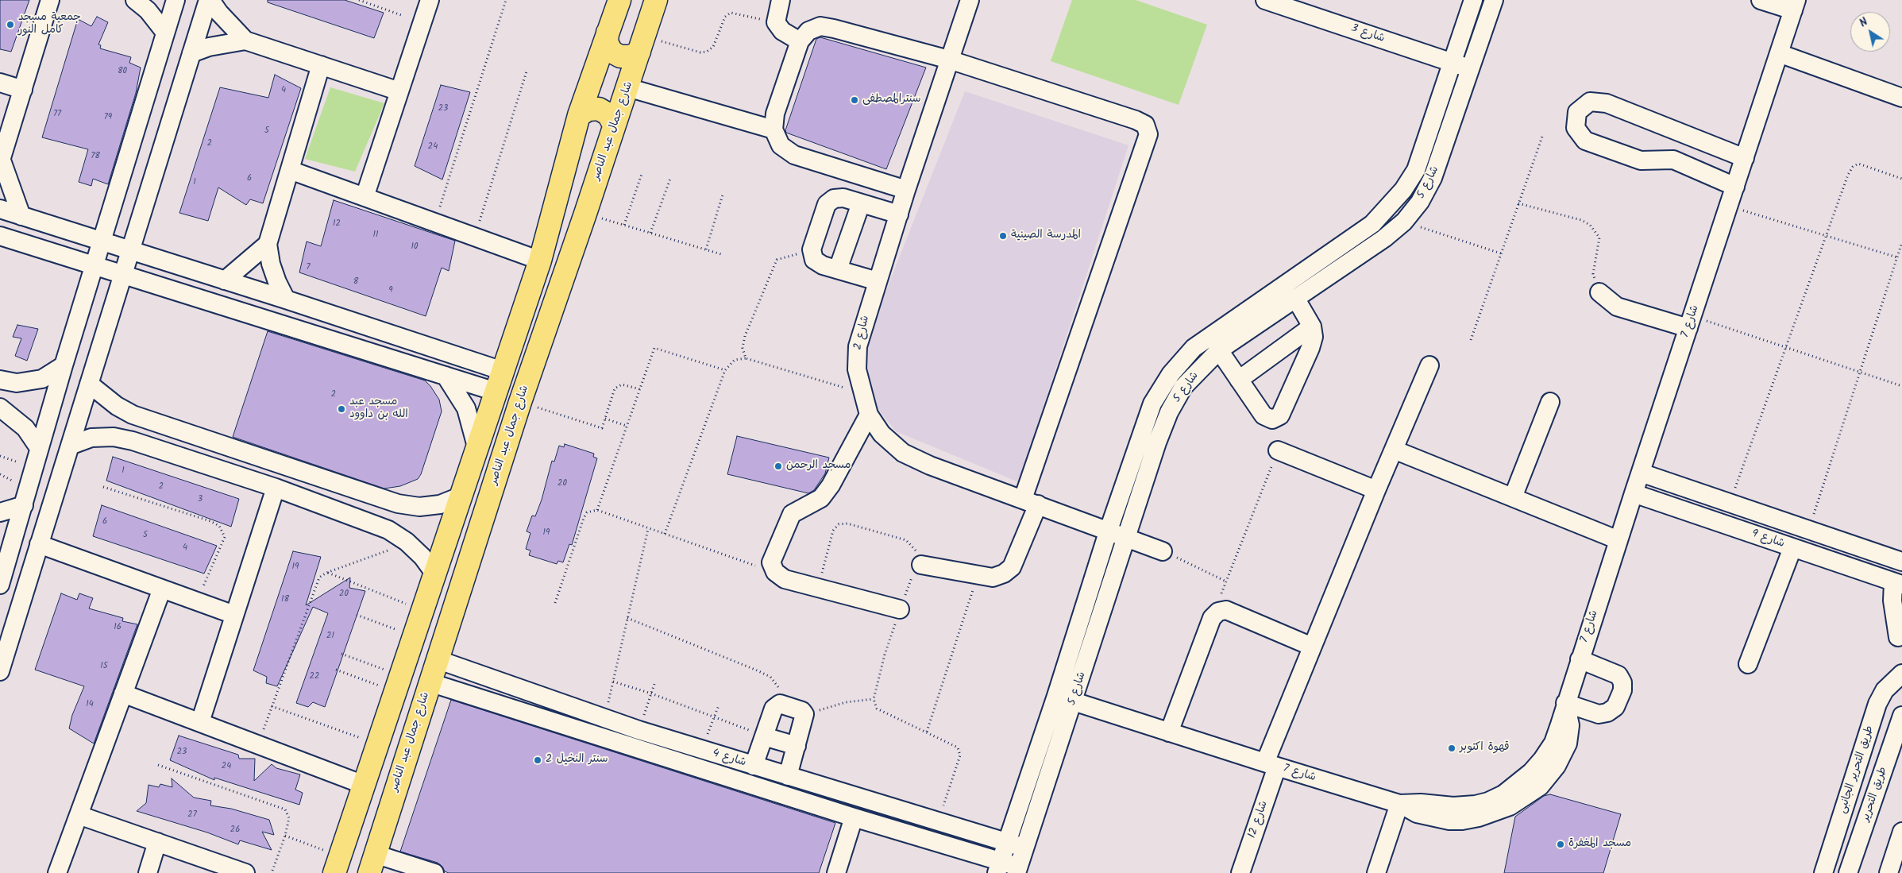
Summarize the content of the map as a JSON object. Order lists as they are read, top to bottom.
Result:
{
  "streets": {
    "main road": ["شارع جمال عبد الناصر"],
    "street": [
      "شارع 3",
      "شارع 5",
      "شارع 7",
      "شارع 2",
      "شارع 9",
      "شارع 4",
      "طريق التحرير الجانبى",
      "طريق التحرير",
      "شارع 12"
    ]
  },
  "crossings": [
    ["شارع 3", "شارع 5"],
    ["شارع جمال عبد الناصر", "شارع 4"],
    ["شارع 5", "شارع 7"],
    ["شارع 5", "شارع 2"],
    ["شارع 5", "شارع 4"],
    ["شارع 7", "شارع 9"],
    ["شارع 7", "شارع 12"]
  ],
  "places": [
    "جمعية مسجد كامل النور",
    "سنترالمصطفى",
    "المدرسة الصينية",
    "مسجد عبد الله بن داوود",
    "مسجد الرحمن",
    "قهوة اكتوبر",
    "سنتر النخيل 2",
    "مسجد المغفرة"
  ],
  "house_numbers": [
    "80",
    "4",
    "23",
    "77",
    "79",
    "5",
    "2",
    "24",
    "78",
    "6",
    "1",
    "12",
    "11",
    "10",
    "7",
    "8",
    "9",
    "2",
    "1",
    "20",
    "2",
    "3",
    "6",
    "19",
    "5",
    "4",
    "19",
    "20",
    "18",
    "16",
    "21",
    "15",
    "22",
    "14",
    "23",
    "24",
    "27",
    "26"
  ],
  "north": "top left"
}
